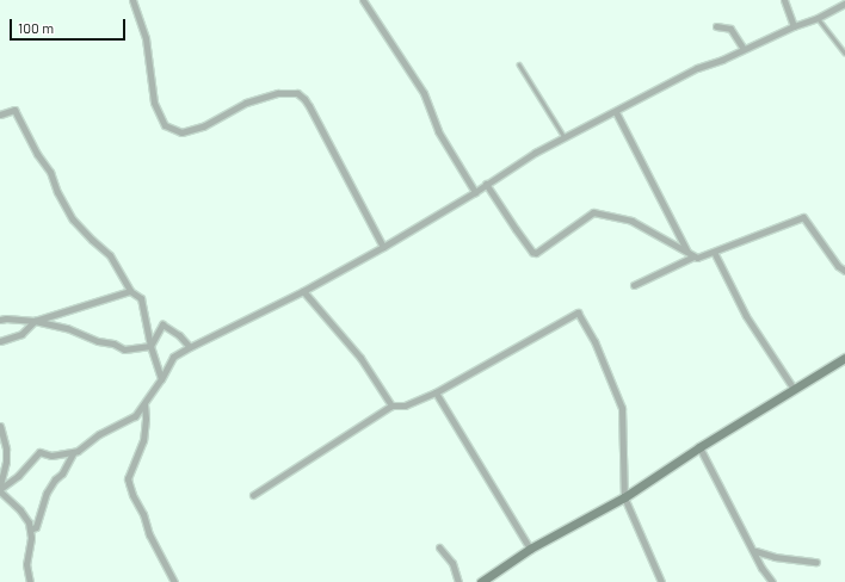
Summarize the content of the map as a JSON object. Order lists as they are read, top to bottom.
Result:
{
  "scale_bar": "100 m"
}
